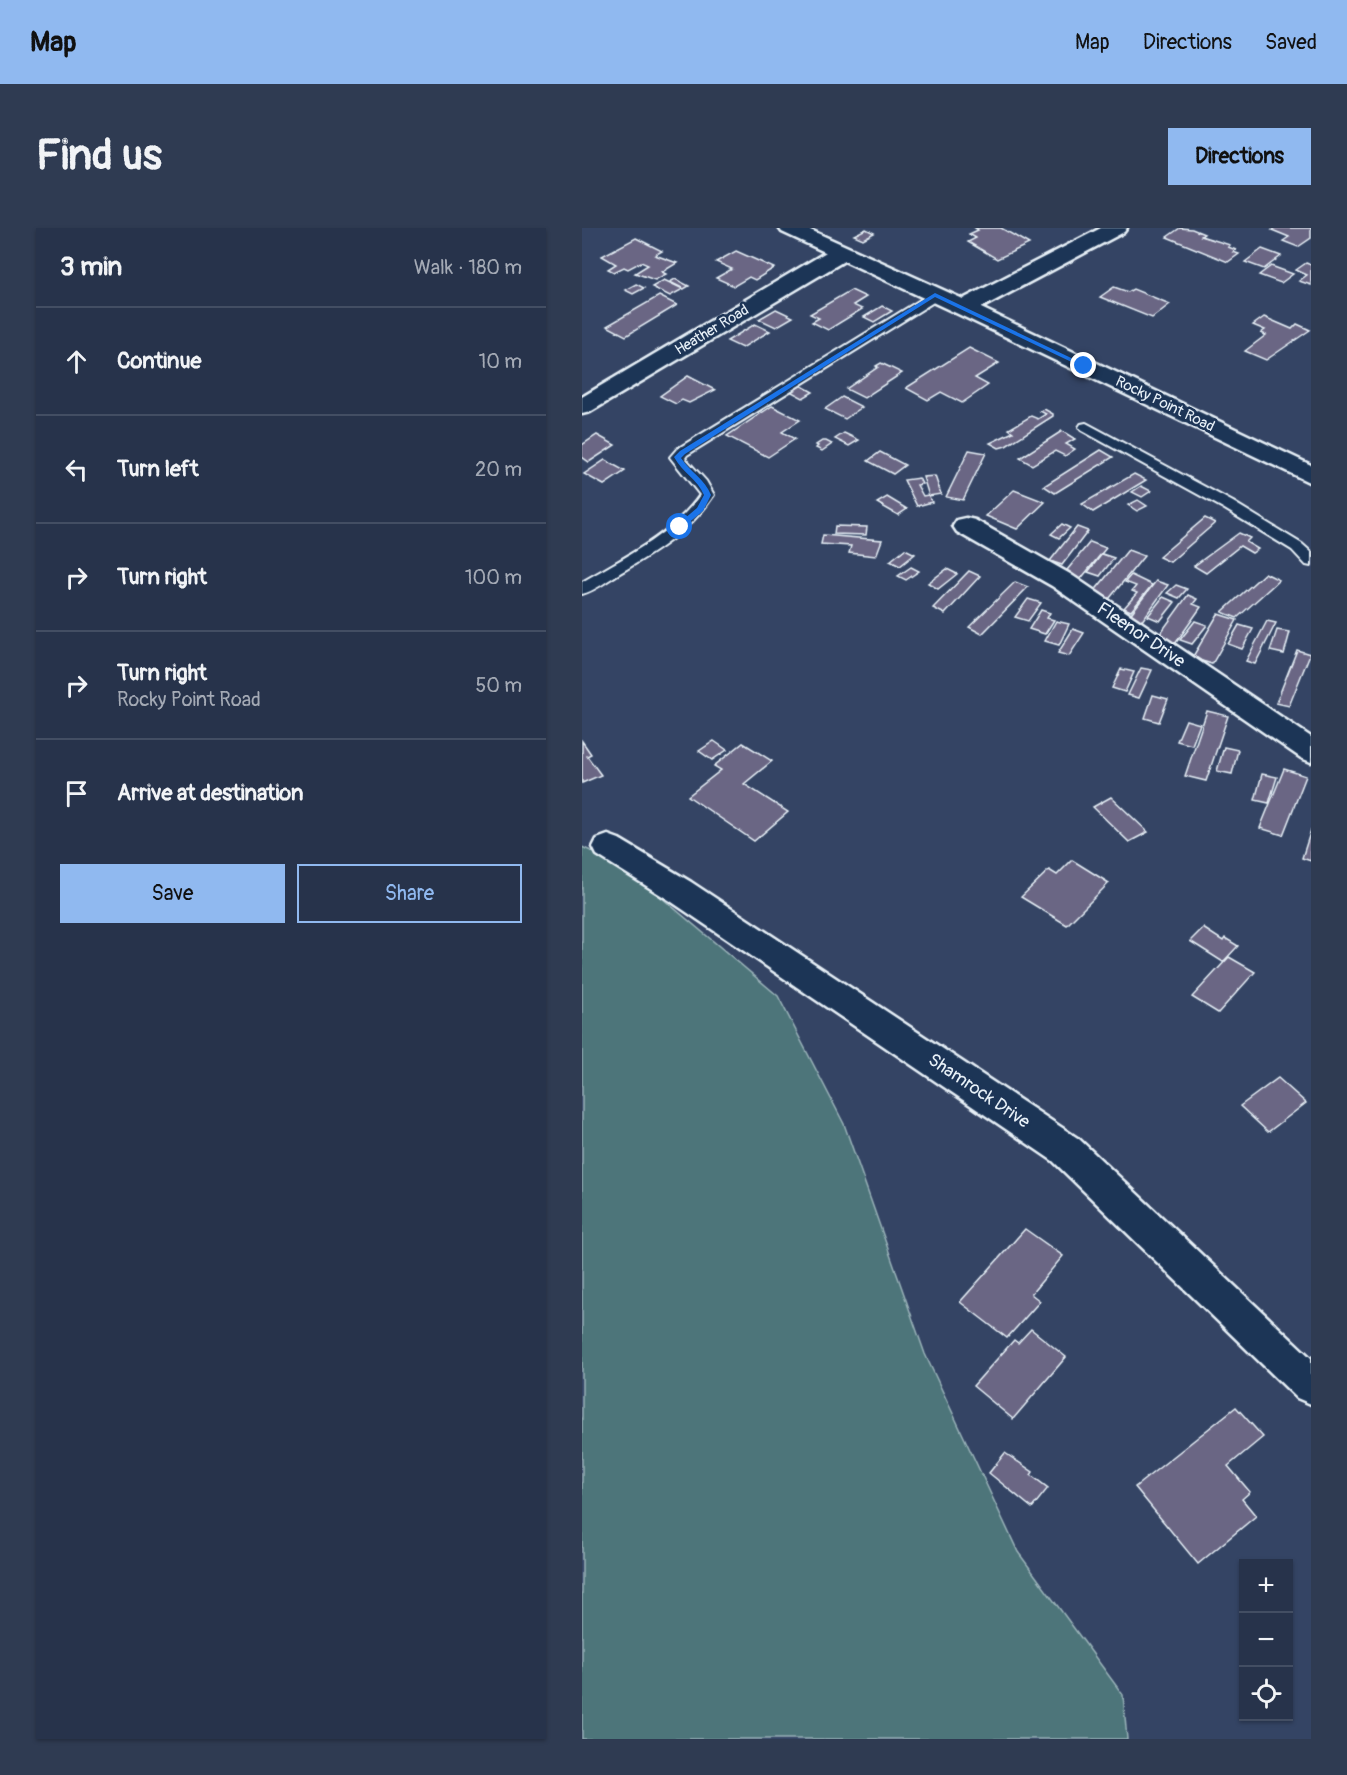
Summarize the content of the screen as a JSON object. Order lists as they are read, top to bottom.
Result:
{
  "streets": {
    "street": [
      "Heather Road",
      "Rocky Point Road",
      "Fleenor Drive",
      "Shamrock Drive"
    ]
  },
  "crossings": [
    ["Heather Road", "Rocky Point Road"]
  ],
  "page": {
    "header": "Map",
    "nav": ["Map", "Directions", "Saved"],
    "buttons": [
      "Directions",
      ["Save", "Share"]
    ],
    "title": "Find us",
    "heading": ["3 min", "Walk · 180 m"],
    "list": [
      ["Continue", "10 m"],
      ["Turn left", "20 m"],
      ["Turn right", "100 m"],
      ["Turn right", "Rocky Point Road", "50 m"],
      "Arrive at destination"
    ],
    "map_buttons": ["+", "−"]
  }
}
